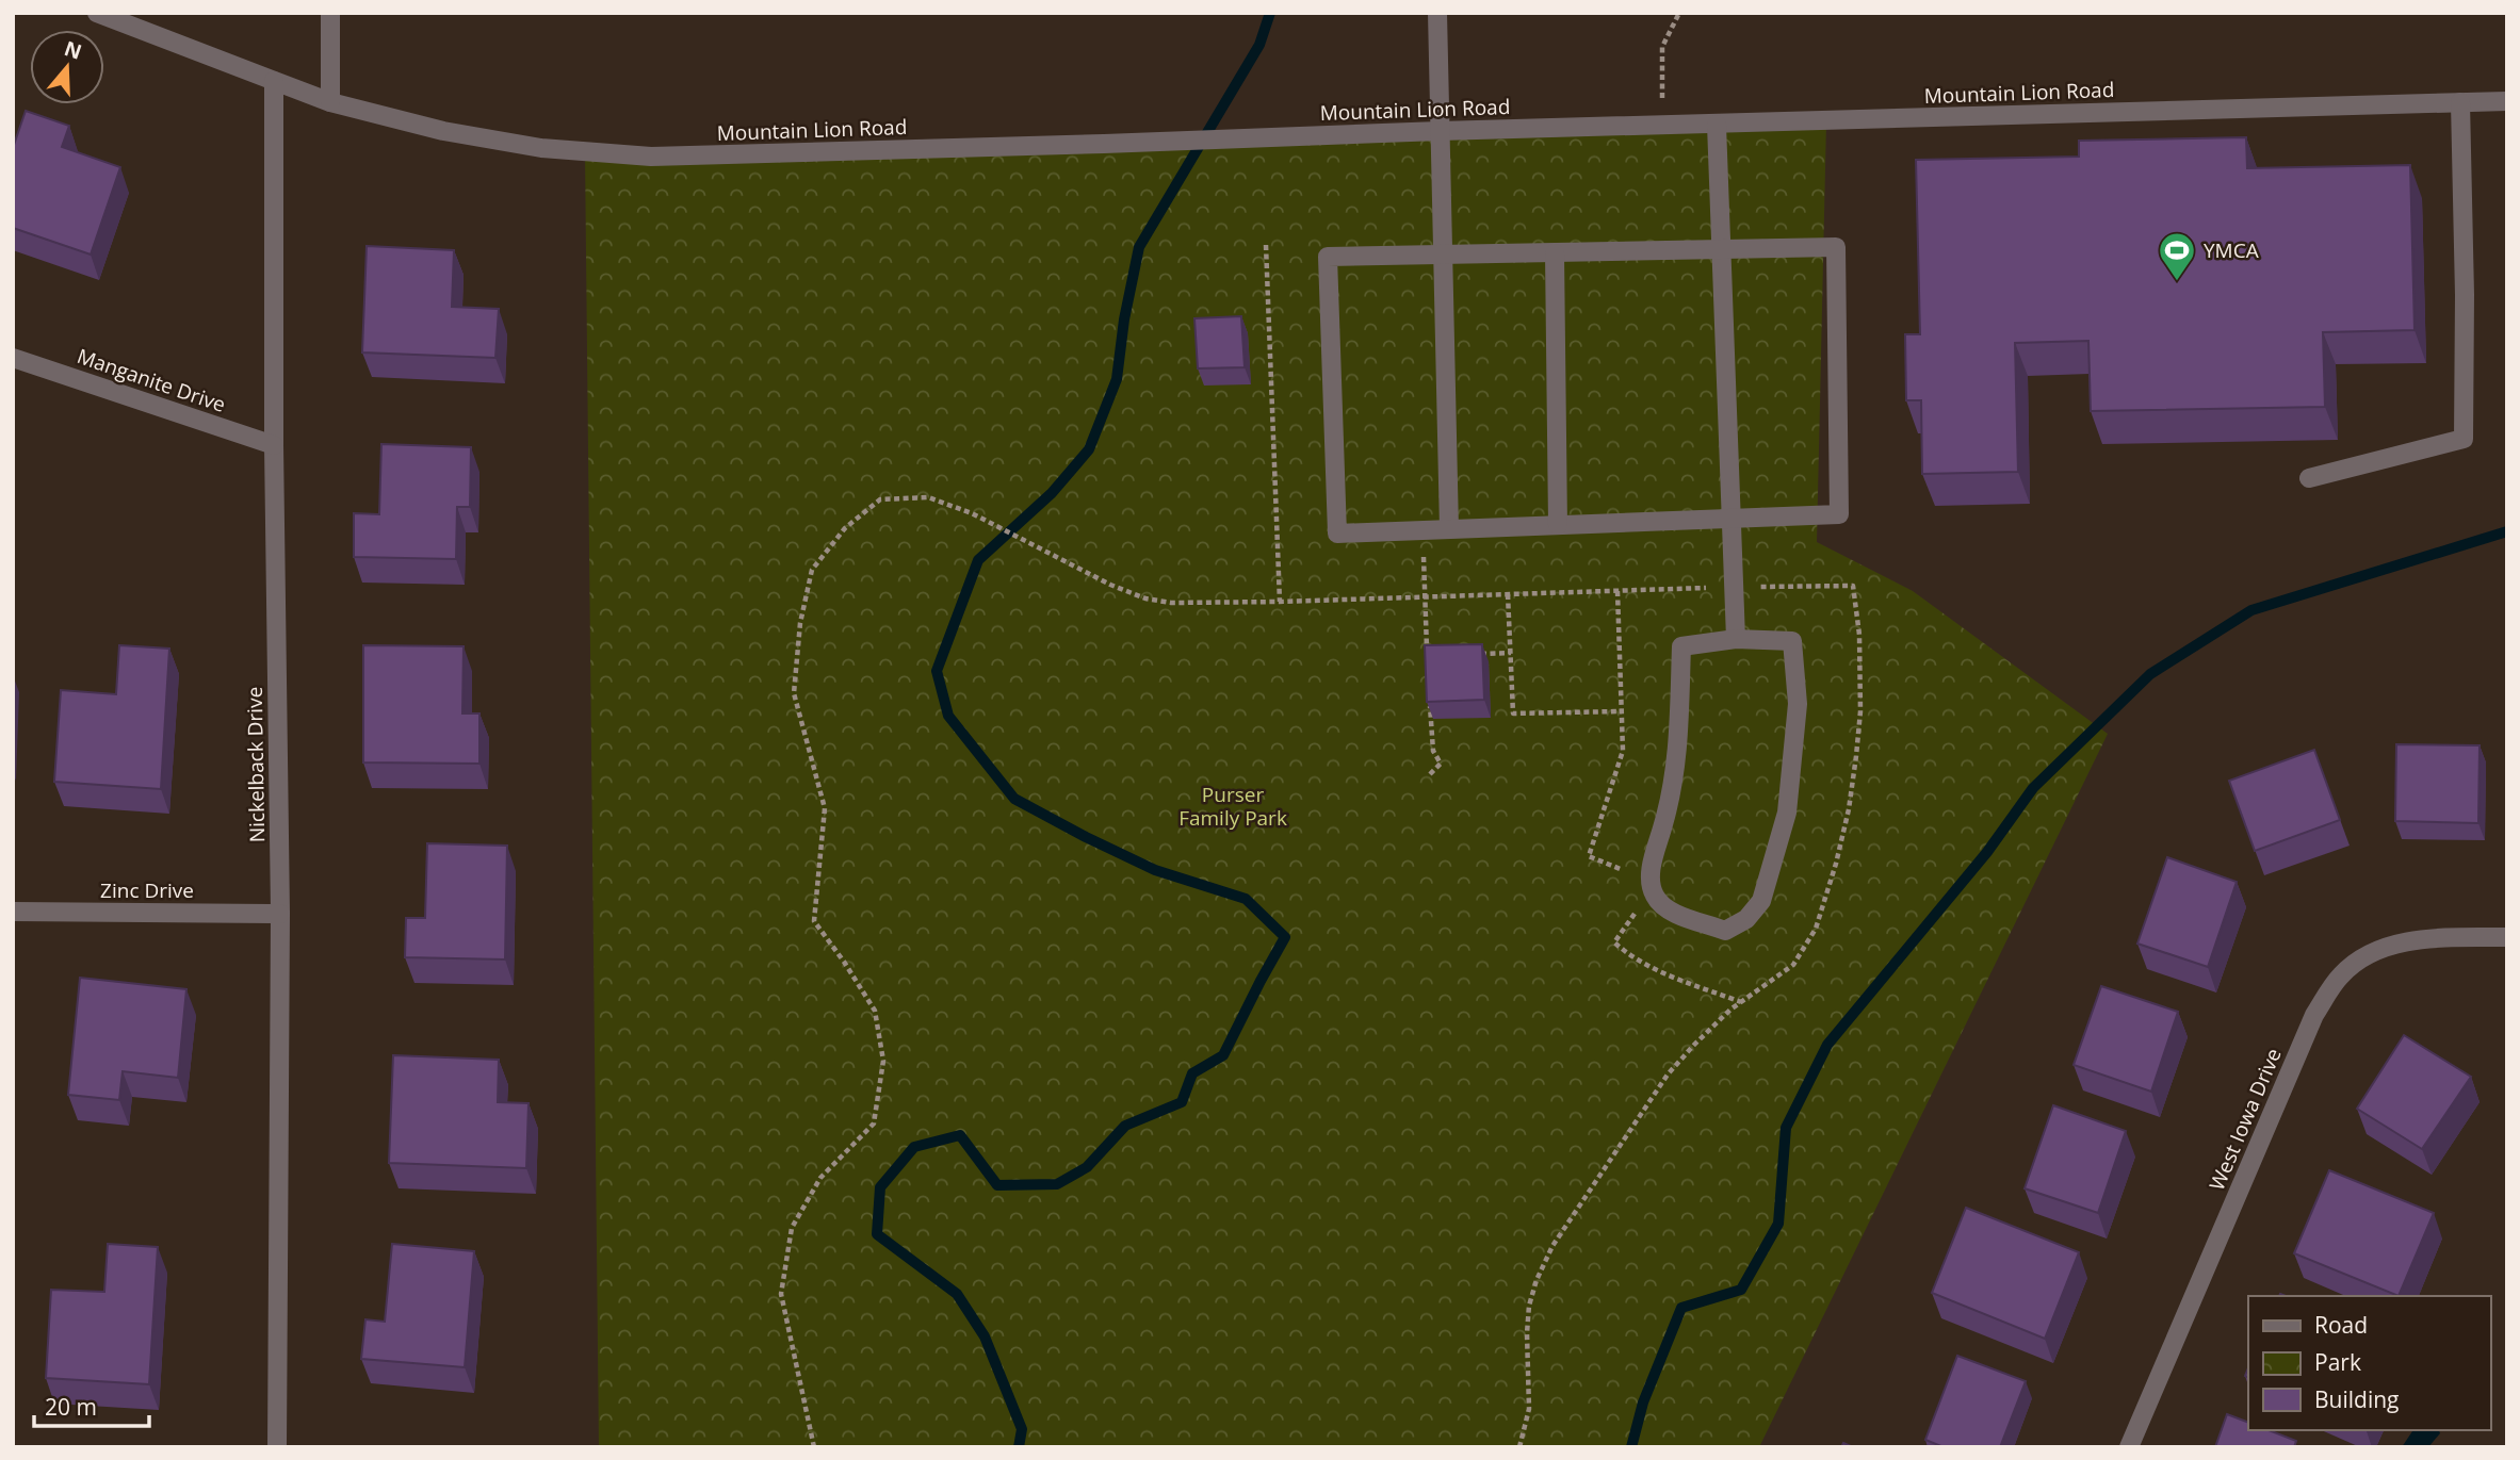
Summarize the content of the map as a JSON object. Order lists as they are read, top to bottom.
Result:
{
  "streets": {
    "street": [
      "Mountain Lion Road",
      "Manganite Drive",
      "Nickelback Drive",
      "Zinc Drive",
      "West Iowa Drive"
    ]
  },
  "crossings": [
    ["Mountain Lion Road", "Nickelback Drive"],
    ["Manganite Drive", "Nickelback Drive"],
    ["Nickelback Drive", "Zinc Drive"]
  ],
  "parks": ["Purser Family Park"],
  "places": {
    "sports": ["YMCA"]
  },
  "legend": ["Road", "Park", "Building"],
  "scale_bar": "20 m",
  "north": "top"
}
